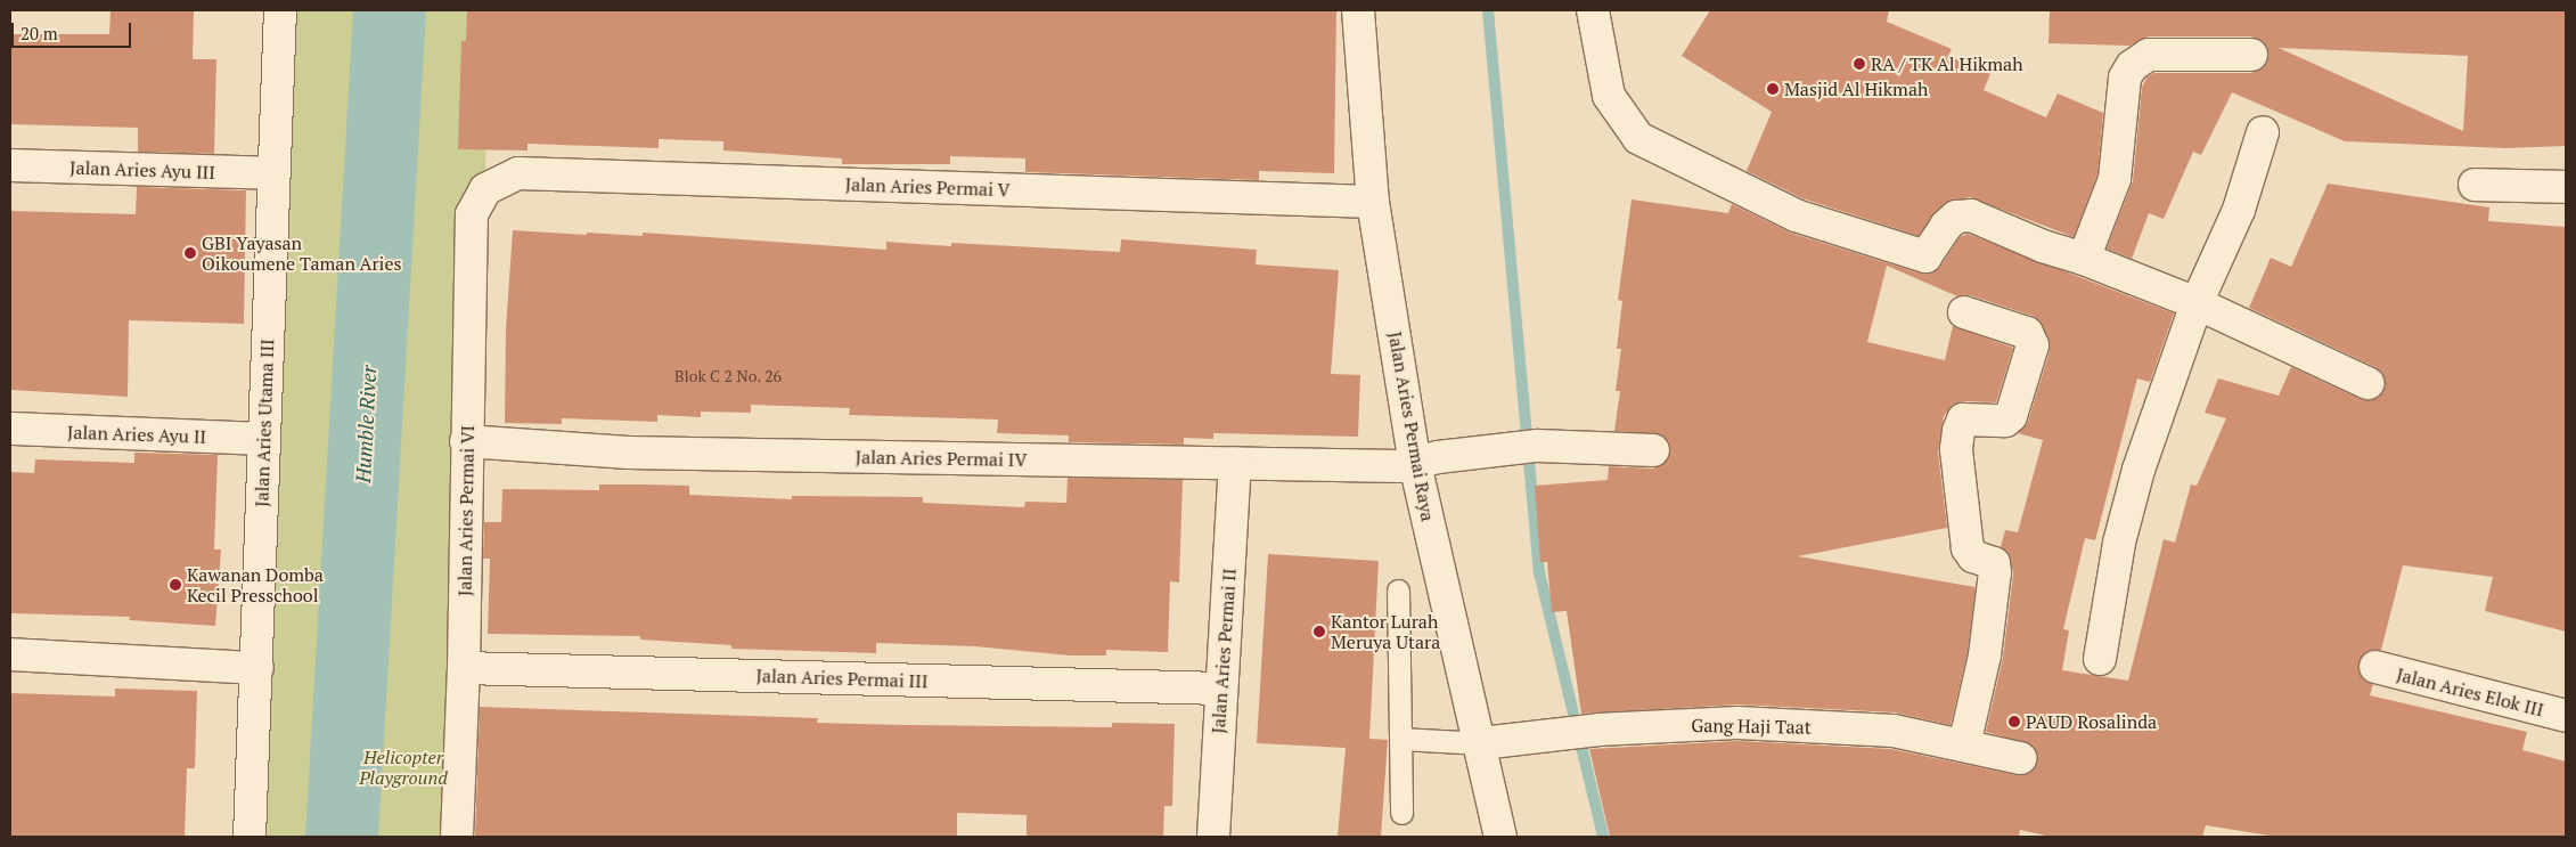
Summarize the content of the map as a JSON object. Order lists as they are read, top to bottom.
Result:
{
  "streets": {
    "street": [
      "Jalan Aries Ayu III",
      "Jalan Aries Permai V",
      "Jalan Aries Utama III",
      "Jalan Aries Permai Raya",
      "Jalan Aries Ayu II",
      "Jalan Aries Permai IV",
      "Jalan Aries Permai VI",
      "Jalan Aries Permai II",
      "Jalan Aries Permai III",
      "Jalan Aries Elok III",
      "Gang Haji Taat"
    ]
  },
  "crossings": [
    ["Jalan Aries Ayu III", "Jalan Aries Utama III"],
    ["Jalan Aries Permai V", "Jalan Aries Permai Raya"],
    ["Jalan Aries Permai V", "Jalan Aries Permai VI"],
    ["Jalan Aries Utama III", "Jalan Aries Ayu II"],
    ["Jalan Aries Permai Raya", "Jalan Aries Permai IV"],
    ["Jalan Aries Permai Raya", "Gang Haji Taat"],
    ["Jalan Aries Permai IV", "Jalan Aries Permai VI"],
    ["Jalan Aries Permai IV", "Jalan Aries Permai II"],
    ["Jalan Aries Permai VI", "Jalan Aries Permai III"],
    ["Jalan Aries Permai II", "Jalan Aries Permai III"]
  ],
  "water": ["Humble River"],
  "parks": ["Helicopter Playground"],
  "places": [
    "RA / TK Al Hikmah",
    "Masjid Al Hikmah",
    "GBI Yayasan Oikoumene Taman Aries",
    "Kawanan Domba Kecil Presschool",
    "Kantor Lurah Meruya Utara",
    "PAUD Rosalinda"
  ],
  "house_numbers": ["Blok C 2 No. 26"],
  "scale_bar": "20 m"
}
